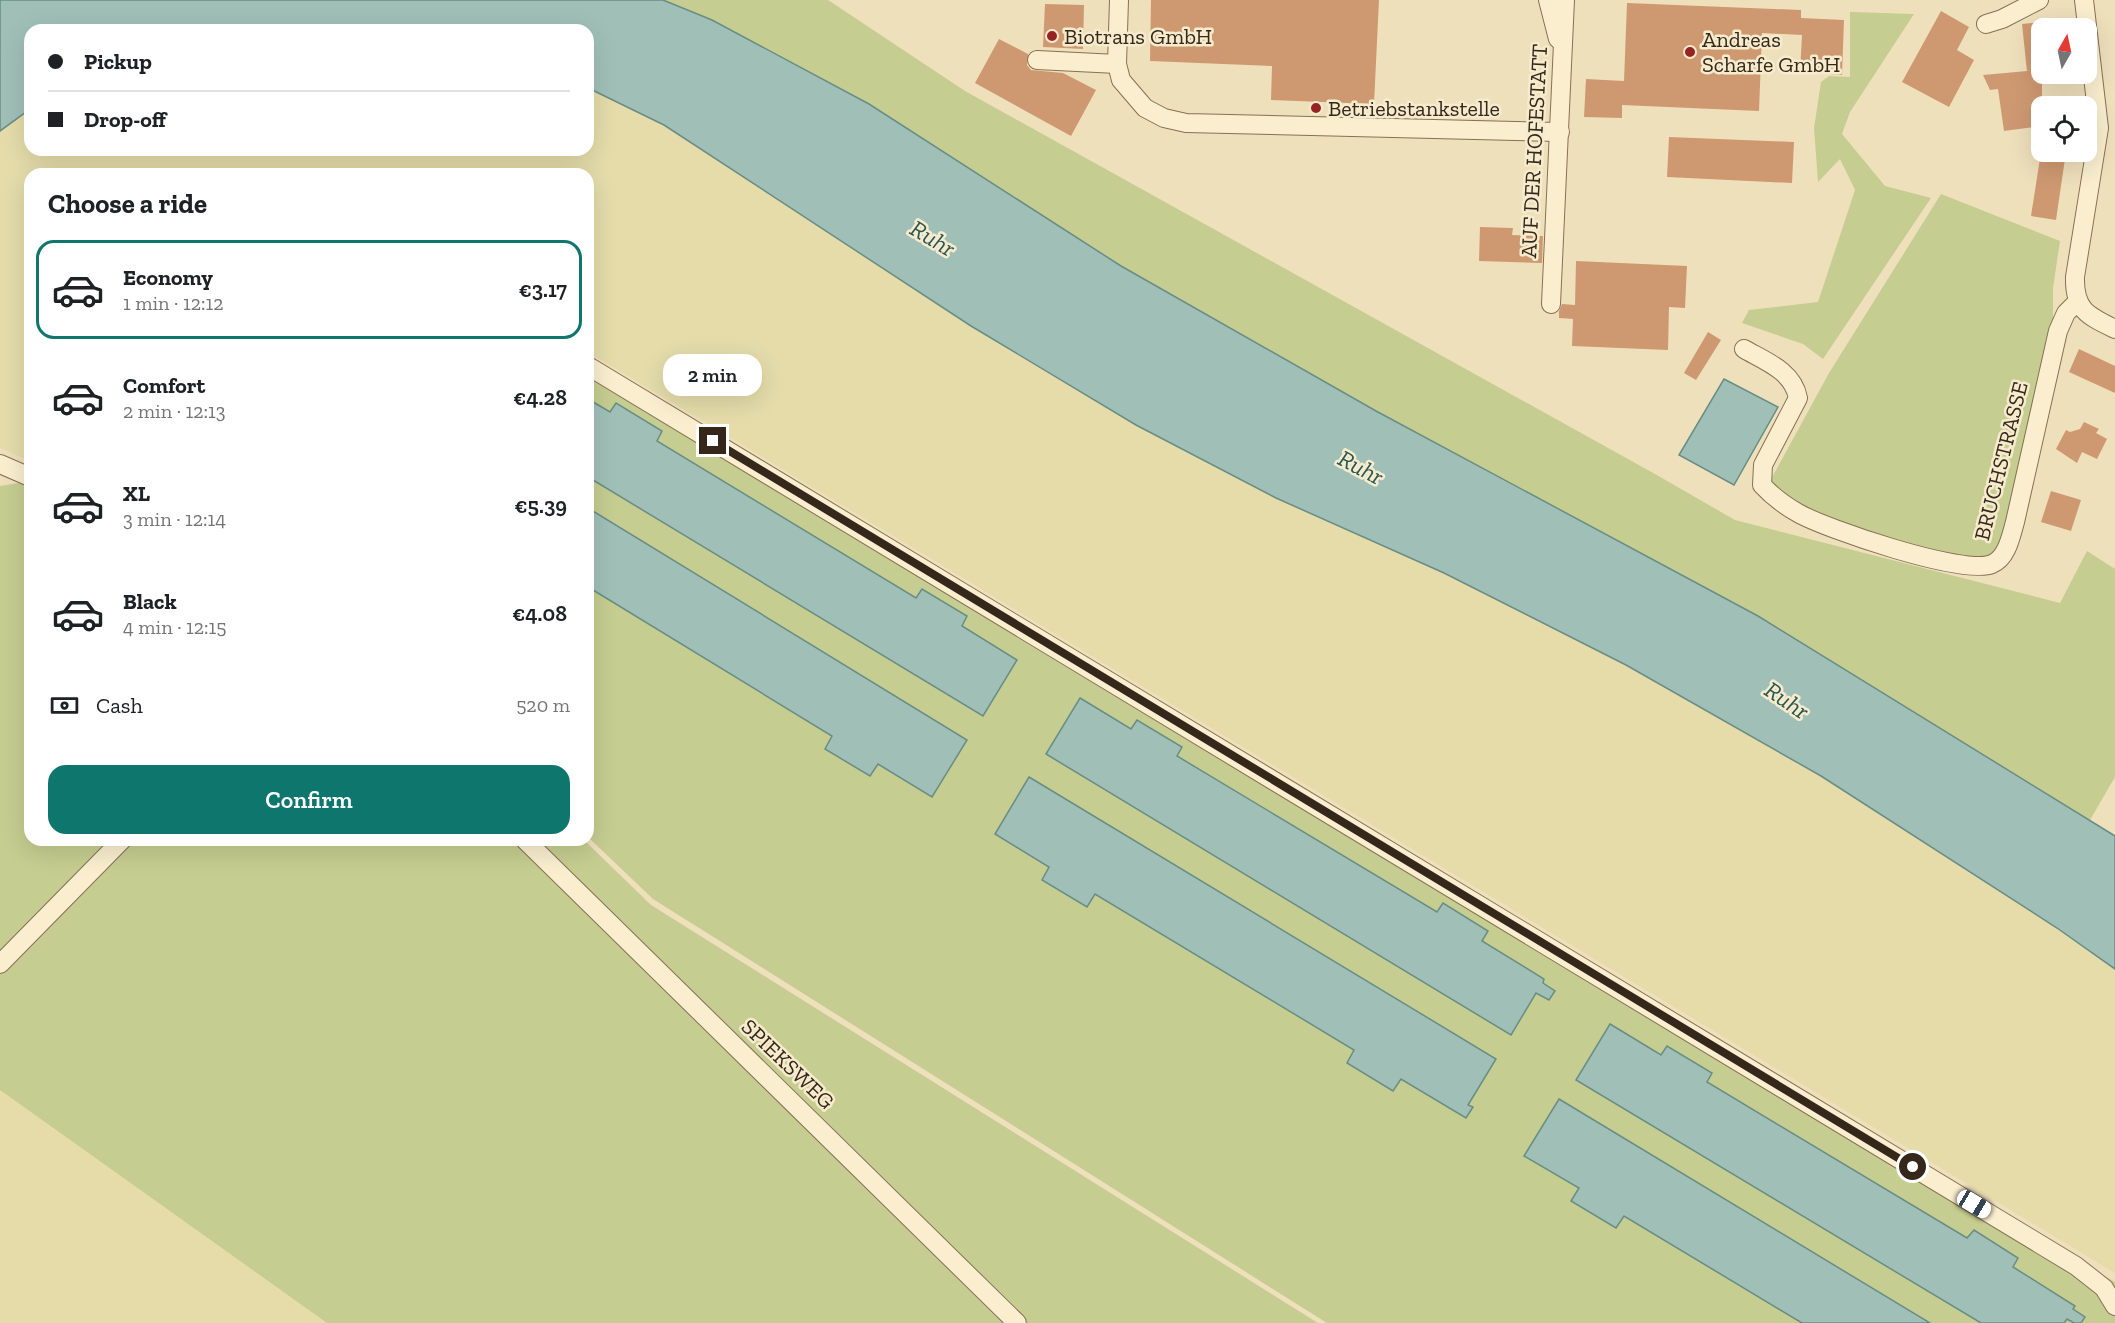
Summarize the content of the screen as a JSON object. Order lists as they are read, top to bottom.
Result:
{
  "streets": {
    "street": ["AUF DER HOFESTATT", "BRUCHSTRASSE", "SPIEKSWEG"]
  },
  "water": ["Ruhr"],
  "places": ["Biotrans GmbH", "Andreas Scharfe GmbH", "Betriebstankstelle"],
  "north": "top",
  "page": {
    "banner": ["Pickup", "Drop-off"],
    "heading": "Choose a ride",
    "list": [
      {
        "name": "Economy",
        "note": "1 min · 12:12",
        "value": "€3.17"
      },
      {
        "name": "Comfort",
        "note": "2 min · 12:13",
        "value": "€4.28"
      },
      {
        "name": "XL",
        "note": "3 min · 12:14",
        "value": "€5.39"
      },
      {
        "name": "Black",
        "note": "4 min · 12:15",
        "value": "€4.08"
      }
    ],
    "bubble": "2 min",
    "pay": ["Cash", "520 m"],
    "buttons": "Confirm"
  }
}
